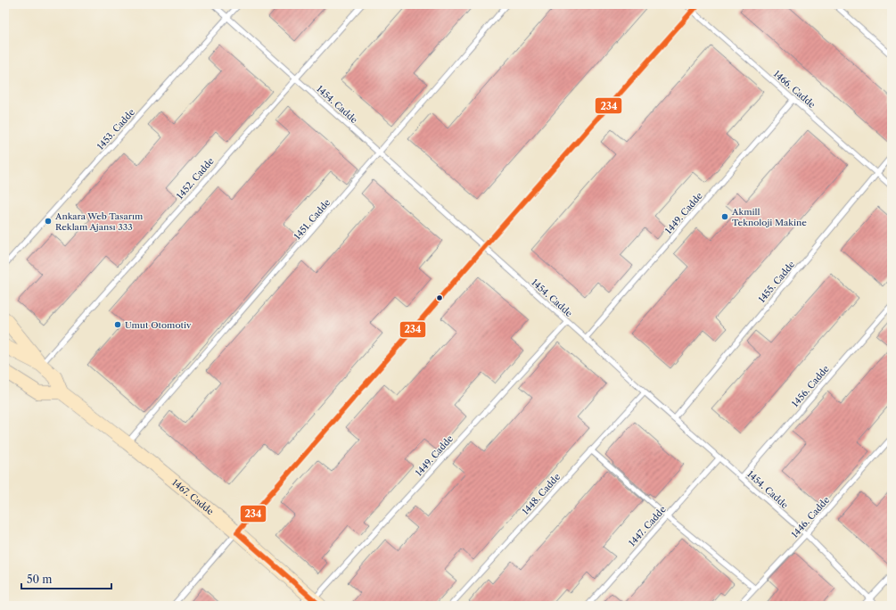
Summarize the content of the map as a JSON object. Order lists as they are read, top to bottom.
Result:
{
  "streets": {
    "street": ["1467. Cadde"],
    "lane": [
      "1466. Cadde",
      "1454. Cadde",
      "1453. Cadde",
      "1452. Cadde",
      "1449. Cadde",
      "1451. Cadde",
      "1455. Cadde",
      "1456. Cadde",
      "1448. Cadde",
      "1446. Cadde",
      "1447. Cadde"
    ]
  },
  "crossings": [
    ["1466. Cadde", "1449. Cadde"],
    ["1466. Cadde", "1455. Cadde"],
    ["1454. Cadde", "1453. Cadde"],
    ["1454. Cadde", "1452. Cadde"],
    ["1454. Cadde", "1449. Cadde"],
    ["1454. Cadde", "1451. Cadde"],
    ["1454. Cadde", "1455. Cadde"],
    ["1454. Cadde", "1456. Cadde"],
    ["1454. Cadde", "1448. Cadde"],
    ["1454. Cadde", "1446. Cadde"],
    ["1454. Cadde", "1447. Cadde"],
    ["1452. Cadde", "1467. Cadde"],
    ["1449. Cadde", "1467. Cadde"],
    ["1451. Cadde", "1467. Cadde"]
  ],
  "places": ["Akmill Teknoloji Makine", "Ankara Web Tasarım Reklam Ajansı 333", "Umut Otomotiv"],
  "lines": ["transit line 234"],
  "scale_bar": "50 m"
}
